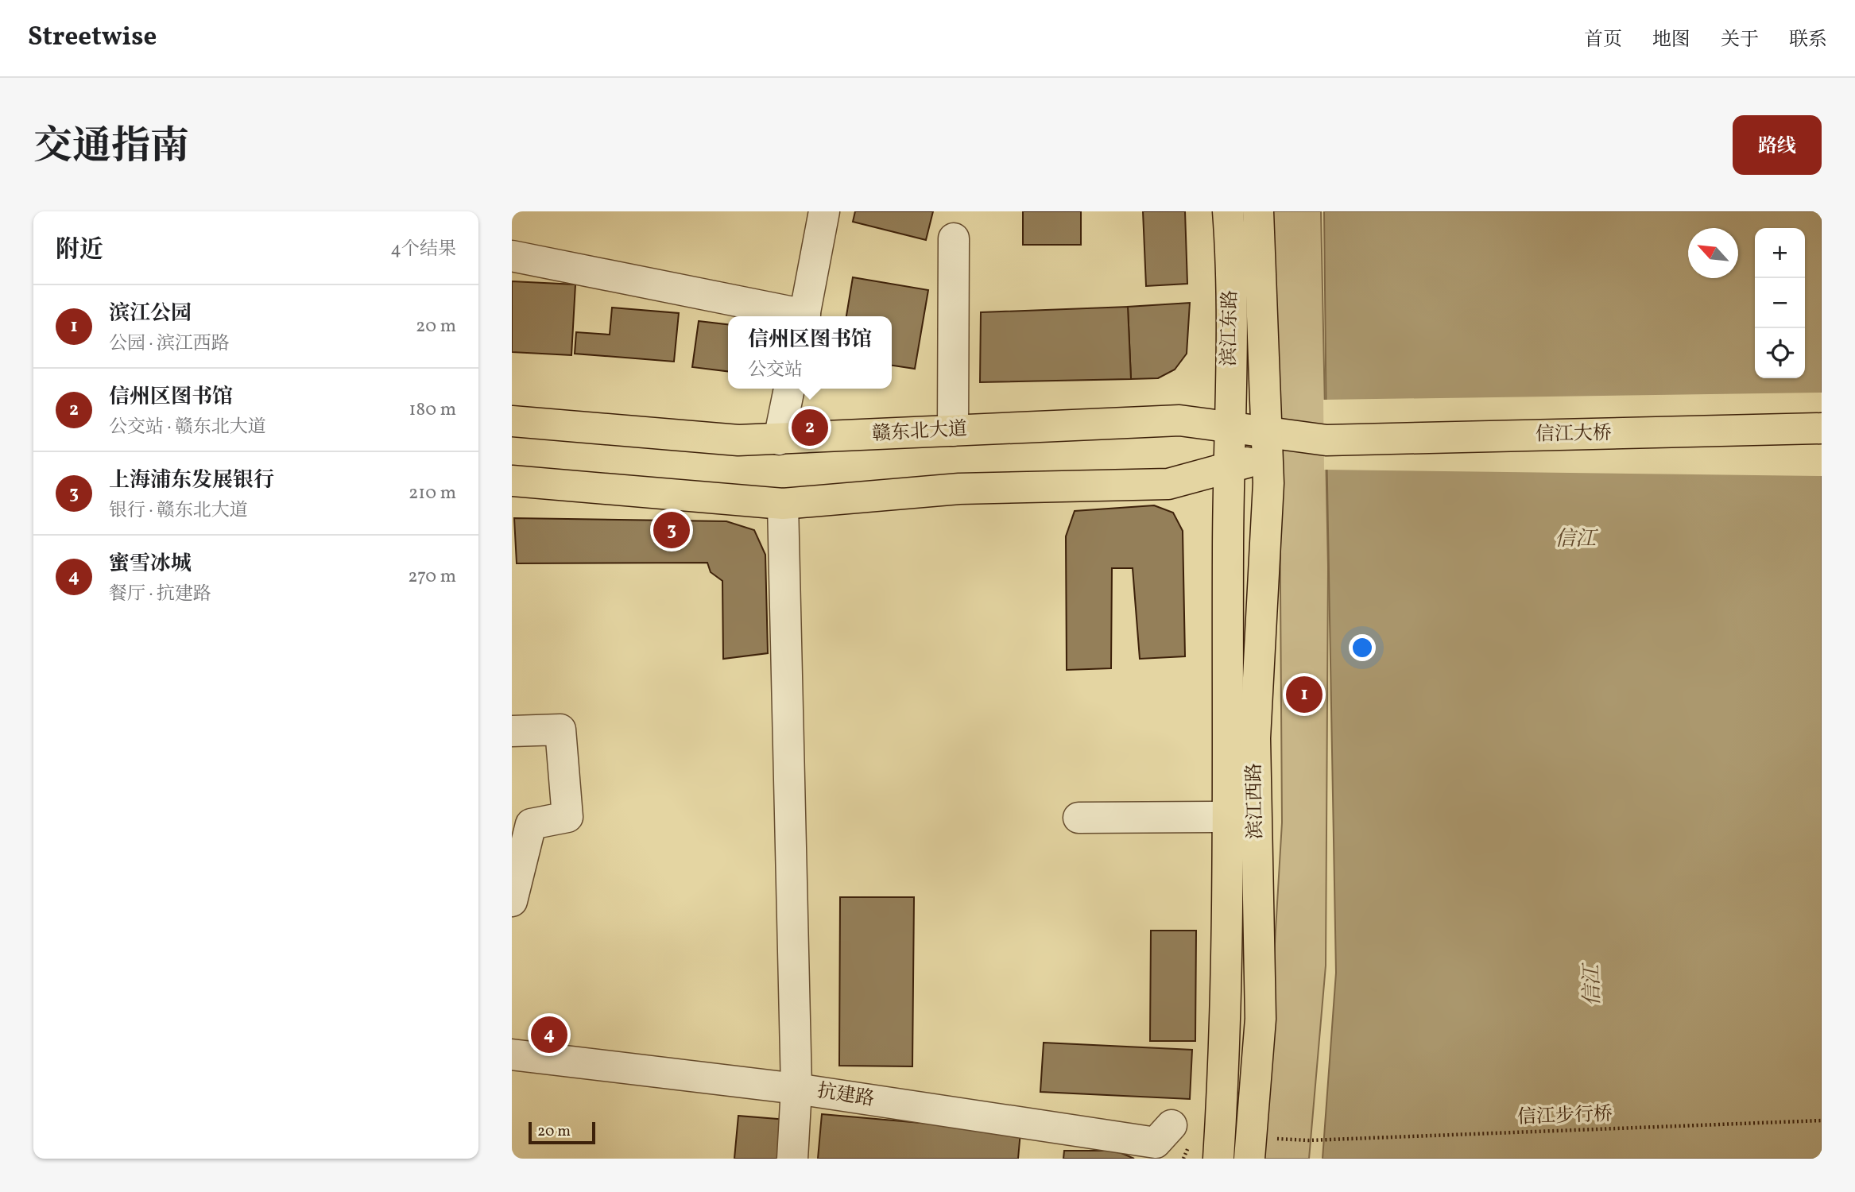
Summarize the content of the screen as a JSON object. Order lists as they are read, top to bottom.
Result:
{
  "streets": {
    "main road": [
      "滨江东路",
      "赣东北大道",
      "信江大桥",
      "滨江西路"
    ],
    "street": ["抗建路"],
    "path": ["信江步行桥"]
  },
  "crossings": [
    ["滨江东路", "赣东北大道"],
    ["滨江东路", "滨江西路"],
    ["赣东北大道", "信江大桥"],
    ["赣东北大道", "滨江西路"]
  ],
  "water": ["信江"],
  "scale_bar": "20 m",
  "north": "top left",
  "page": {
    "header": "Streetwise",
    "nav": [
      "首页",
      "地图",
      "关于",
      "联系"
    ],
    "title": "交通指南",
    "buttons": "路线",
    "heading": ["附近", "4个结果"],
    "map_buttons": ["+", "−"],
    "list": [
      {
        "mark": "1",
        "name": "滨江公园",
        "note": "公园 · 滨江西路",
        "value": "20 m"
      },
      {
        "mark": "2",
        "name": "信州区图书馆",
        "note": "公交站 · 赣东北大道",
        "value": "180 m"
      },
      {
        "mark": "3",
        "name": "上海浦东发展银行",
        "note": "银行 · 赣东北大道",
        "value": "210 m"
      },
      {
        "mark": "4",
        "name": "蜜雪冰城",
        "note": "餐厅 · 抗建路",
        "value": "270 m"
      }
    ],
    "popup": ["信州区图书馆", "公交站"],
    "pins": [
      "2",
      "3",
      "1",
      "4"
    ],
    "scale": "20 m"
  }
}
